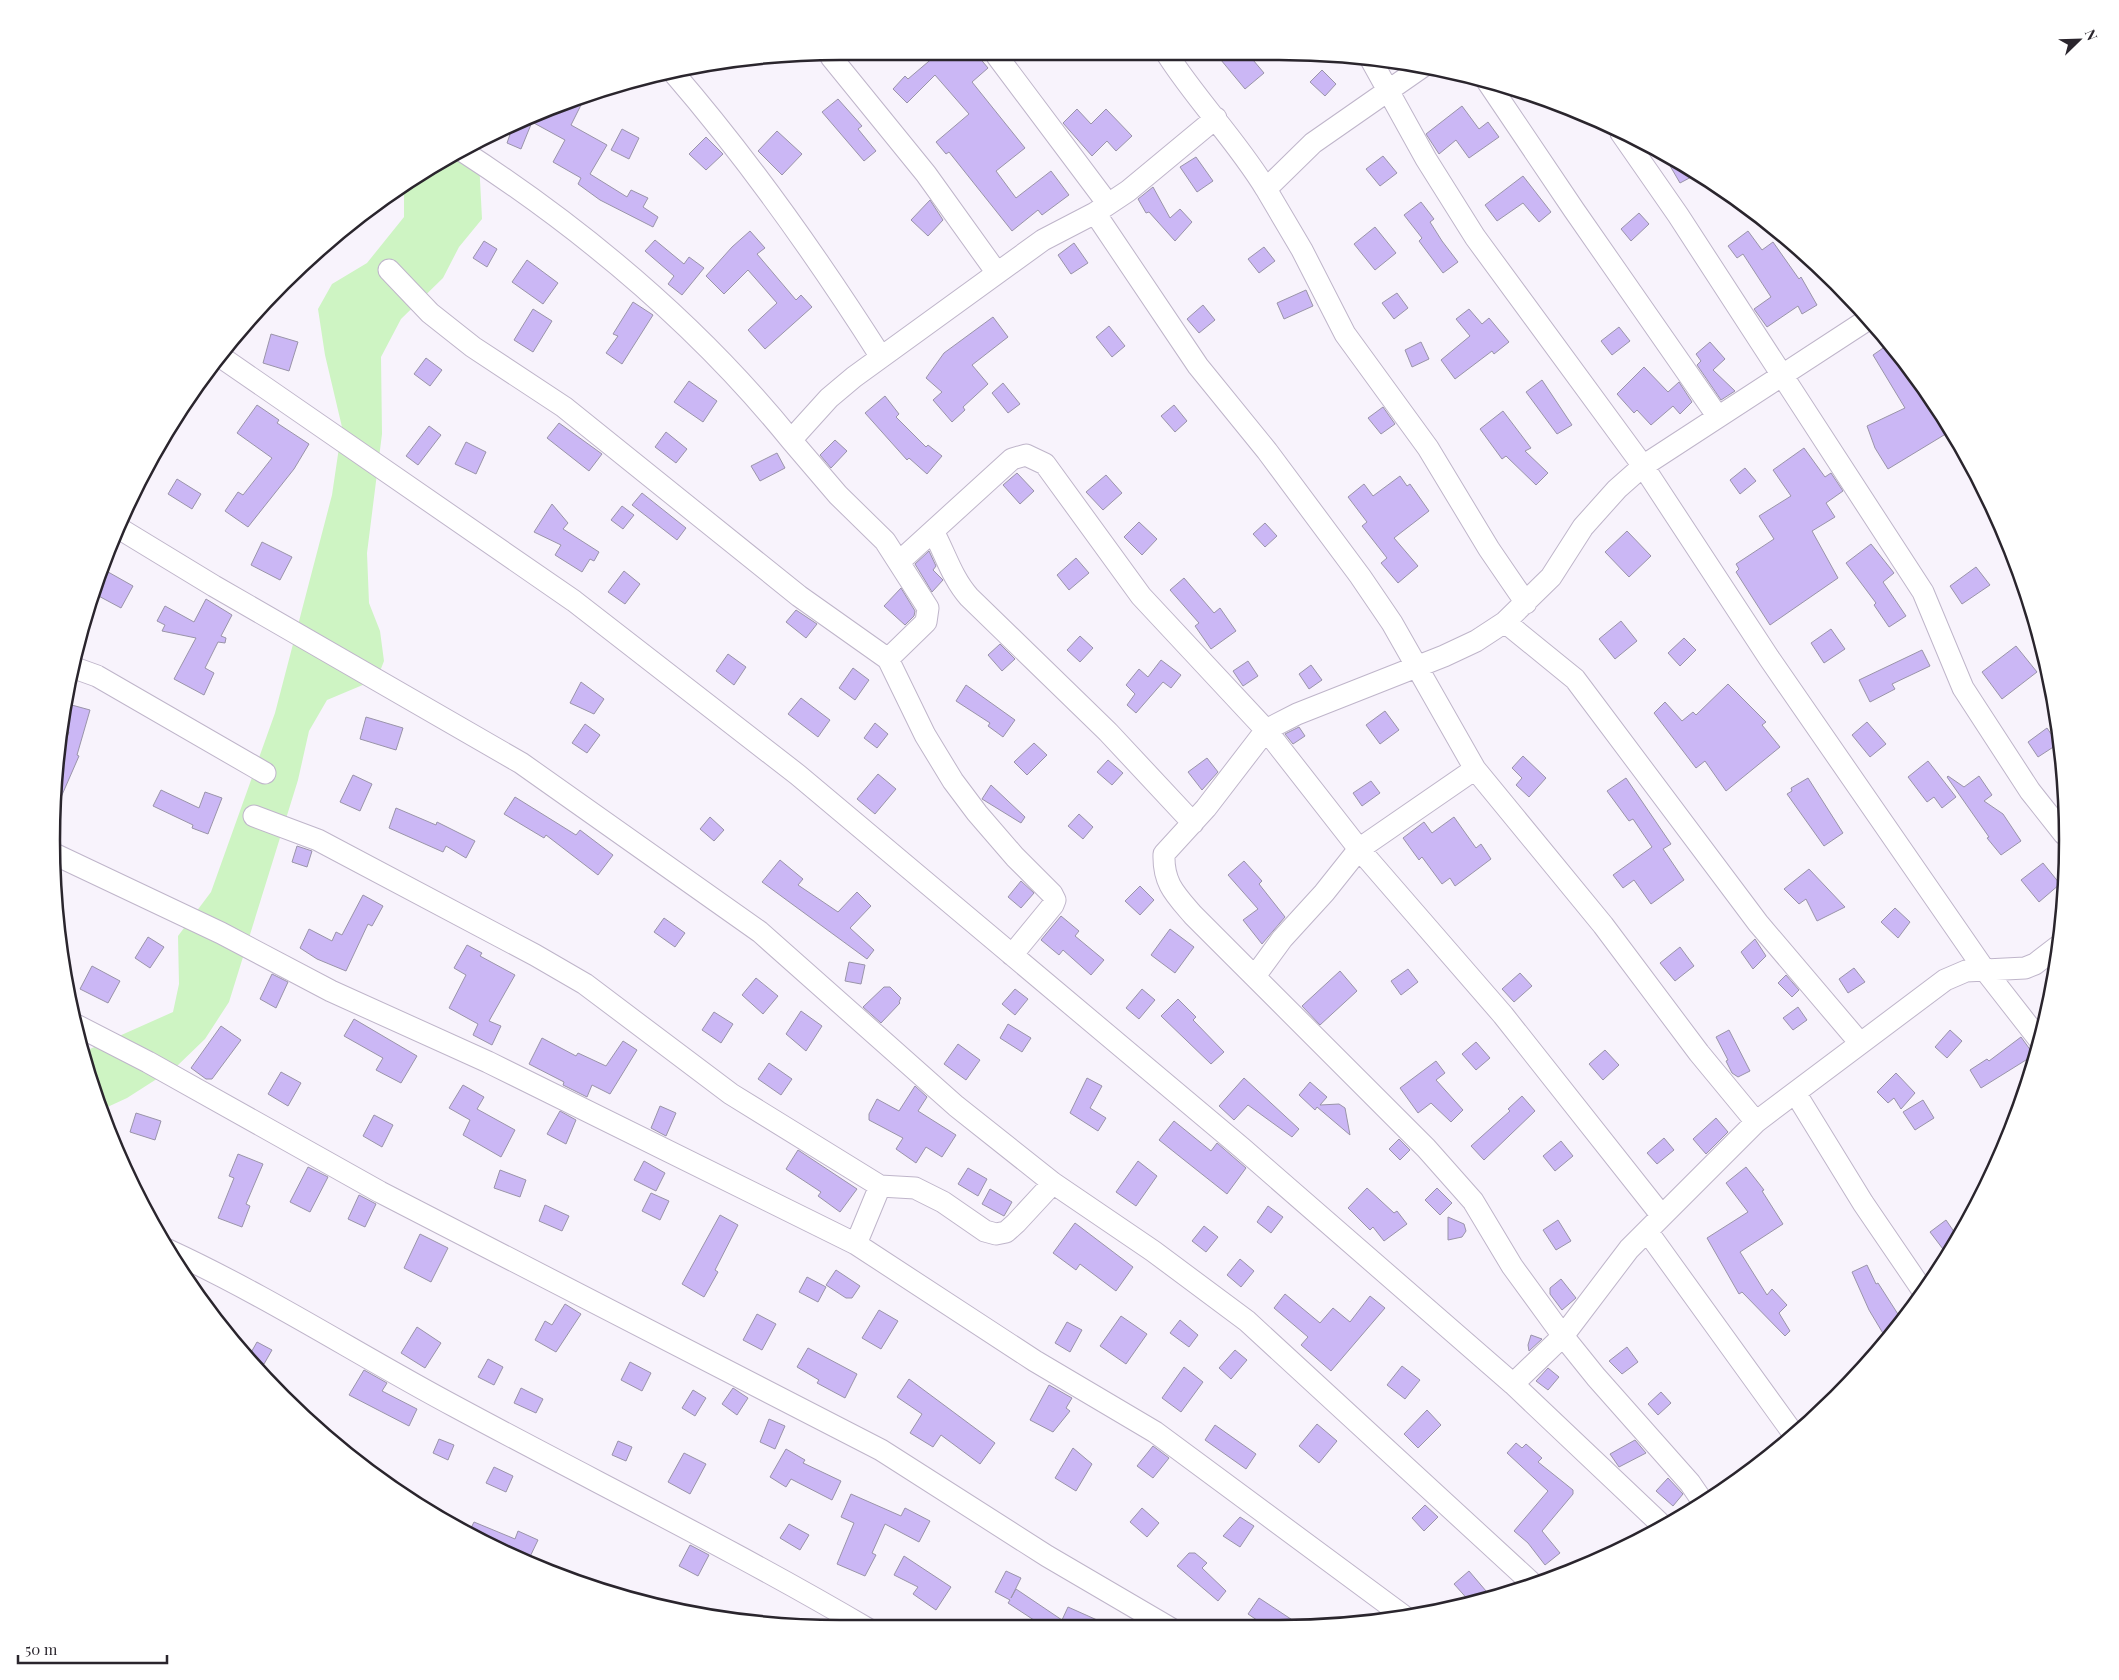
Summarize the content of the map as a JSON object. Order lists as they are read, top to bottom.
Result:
{
  "scale_bar": "50 m",
  "north": "top right"
}
